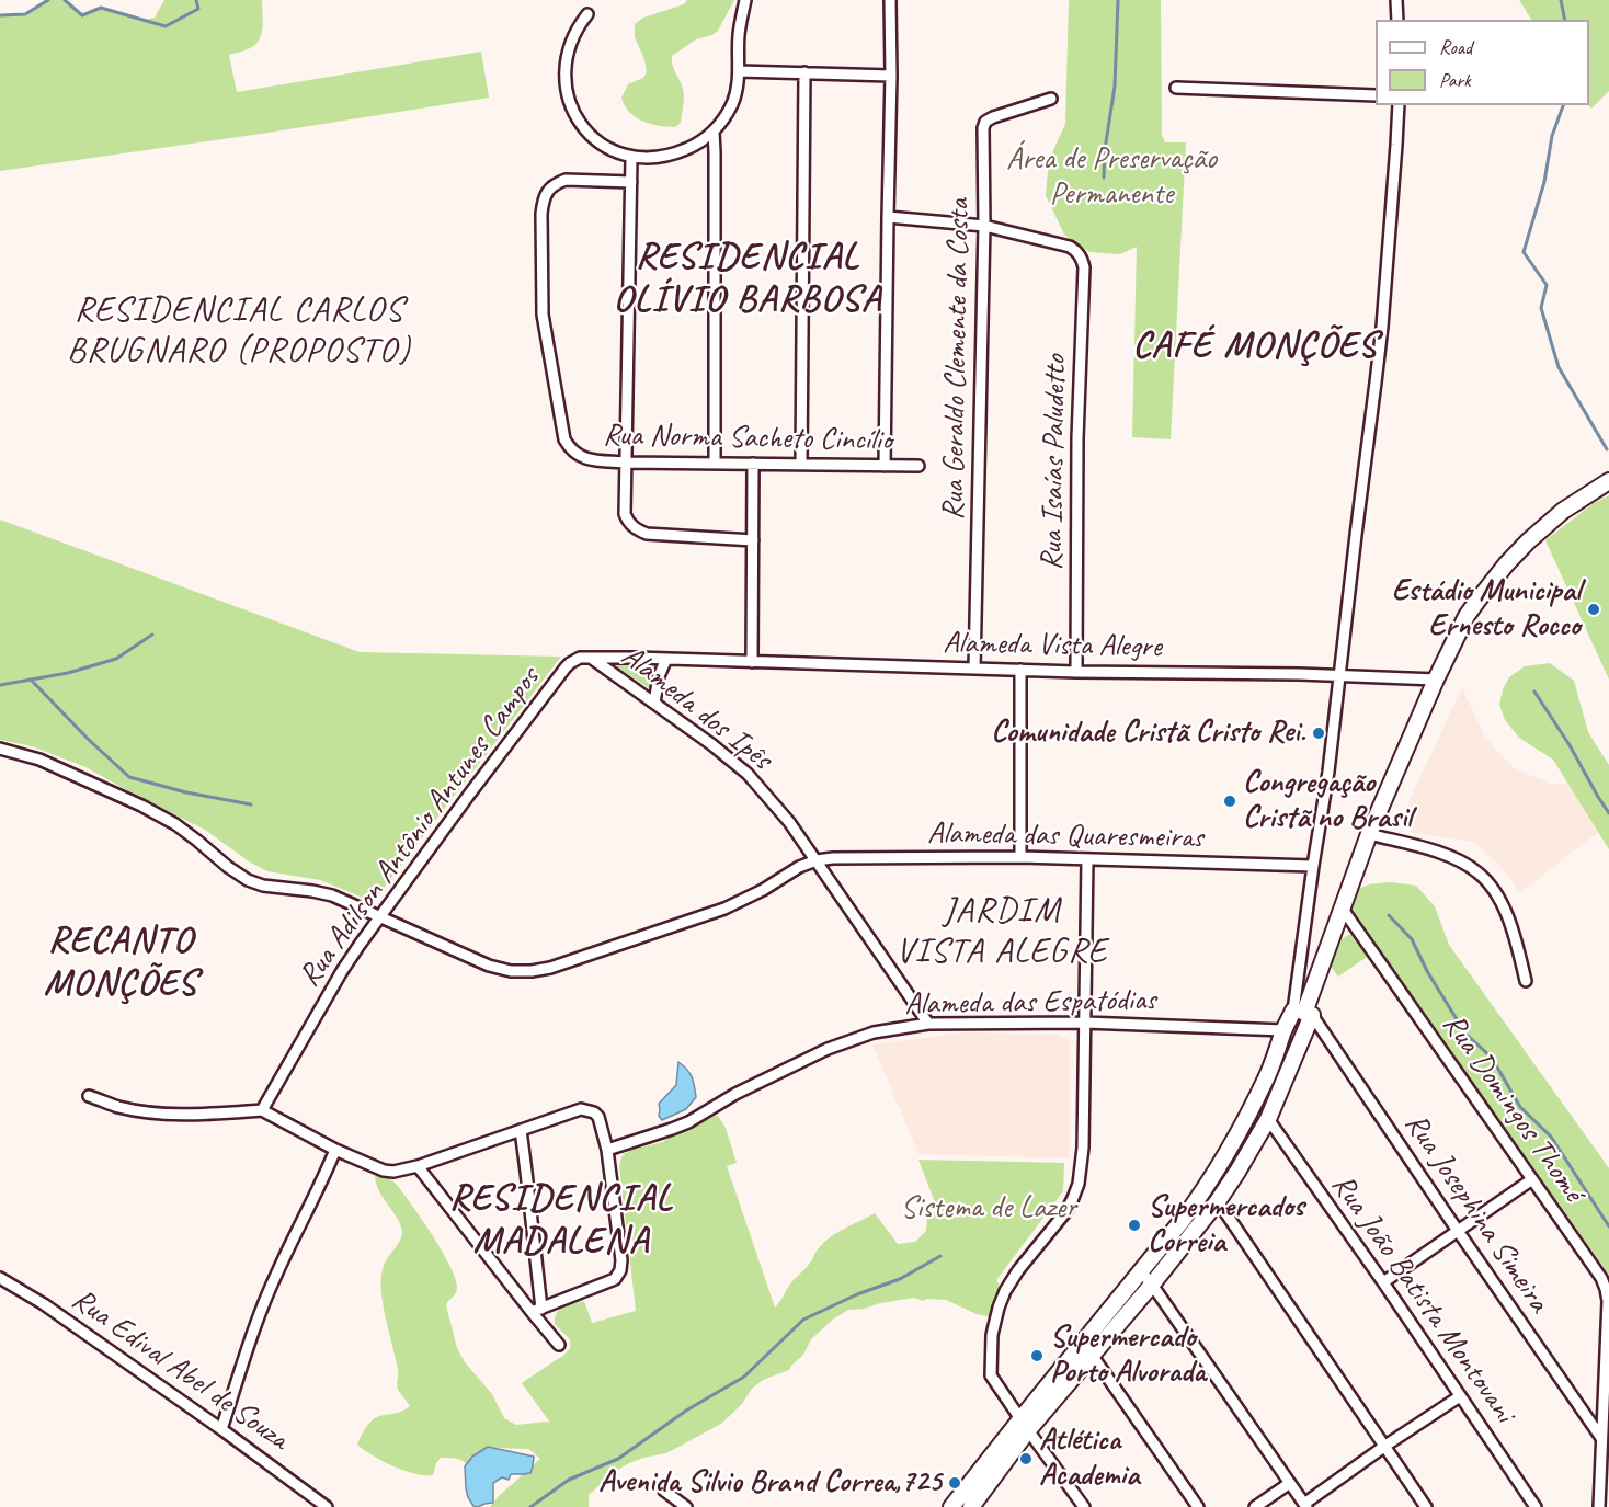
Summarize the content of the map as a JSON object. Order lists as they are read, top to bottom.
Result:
{
  "streets": {
    "street": [
      "Rua Geraldo Clemente da Costa",
      "Rua Norma Sacheto Cincílio",
      "Rua Isaías Paludetto",
      "Alameda Vista Alegre",
      "Alameda dos Ipês",
      "Rua Adilson Antônio Antunes Campos",
      "Alameda das Quaresmeiras",
      "Alameda das Espatódias",
      "Rua Domingos Thomé",
      "Rua Josephina Simeira",
      "Rua João Batista Montovani",
      "Rua Edival Abel de Souza"
    ]
  },
  "crossings": [
    ["Rua Geraldo Clemente da Costa", "Rua Isaías Paludetto"],
    ["Rua Geraldo Clemente da Costa", "Alameda Vista Alegre"],
    ["Rua Isaías Paludetto", "Alameda Vista Alegre"],
    ["Alameda Vista Alegre", "Alameda dos Ipês"],
    ["Alameda Vista Alegre", "Rua Adilson Antônio Antunes Campos"],
    ["Alameda dos Ipês", "Rua Adilson Antônio Antunes Campos"],
    ["Alameda dos Ipês", "Alameda das Quaresmeiras"],
    ["Alameda dos Ipês", "Alameda das Espatódias"],
    ["Rua Domingos Thomé", "Rua Josephina Simeira"]
  ],
  "districts": [
    "RESIDENCIAL OLÍVIO BARBOSA",
    "RESIDENCIAL CARLOS BRUGNARO (PROPOSTO)",
    "CAFÉ MONÇÕES",
    "JARDIM VISTA ALEGRE",
    "RECANTO MONÇÕES",
    "RESIDENCIAL MADALENA"
  ],
  "parks": ["Área de Preservação Permanente", "Sistema de Lazer"],
  "places": [
    "Estádio Municipal Ernesto Rocco",
    "Comunidade Cristã Cristo Rei.",
    "Congregação Cristã no Brasil",
    "Supermercados Correia",
    "Supermercado Porto Alvorada",
    "Atlética Academia",
    "Avenida Silvio Brand Correa,725"
  ],
  "legend": ["Road", "Park"]
}
